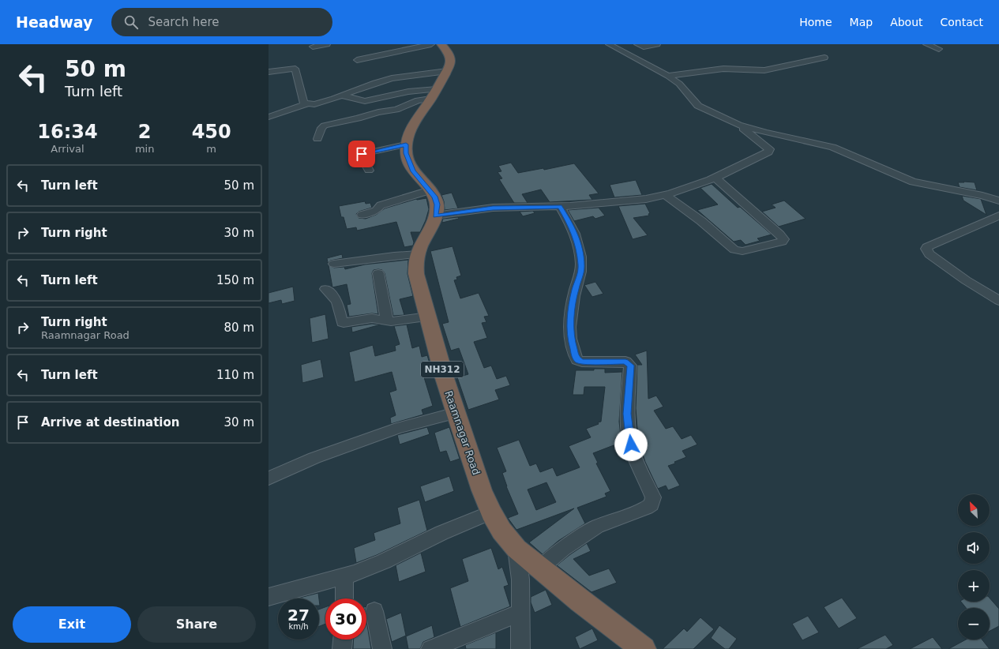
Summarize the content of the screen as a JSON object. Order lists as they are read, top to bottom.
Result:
{
  "streets": {
    "highway": ["NH312", "Raamnagar Road"]
  },
  "north": "top left",
  "page": {
    "header": "Headway",
    "search": "Search here",
    "nav": [
      "Home",
      "Map",
      "About",
      "Contact"
    ],
    "turn": ["50 m", "Turn left"],
    "eta": [
      "16:34",
      "Arrival",
      "2",
      "min",
      "450",
      "m"
    ],
    "list": [
      {
        "name": "Turn left",
        "value": "50 m"
      },
      {
        "name": "Turn right",
        "value": "30 m"
      },
      {
        "name": "Turn left",
        "value": "150 m"
      },
      {
        "name": "Turn right",
        "note": "Raamnagar Road",
        "value": "80 m"
      },
      {
        "name": "Turn left",
        "value": "110 m"
      },
      {
        "name": "Arrive at destination",
        "value": "30 m"
      }
    ],
    "map_buttons": ["+", "−"],
    "speed": "27 km/h",
    "limit": "30",
    "buttons": ["Exit", "Share"]
  }
}
